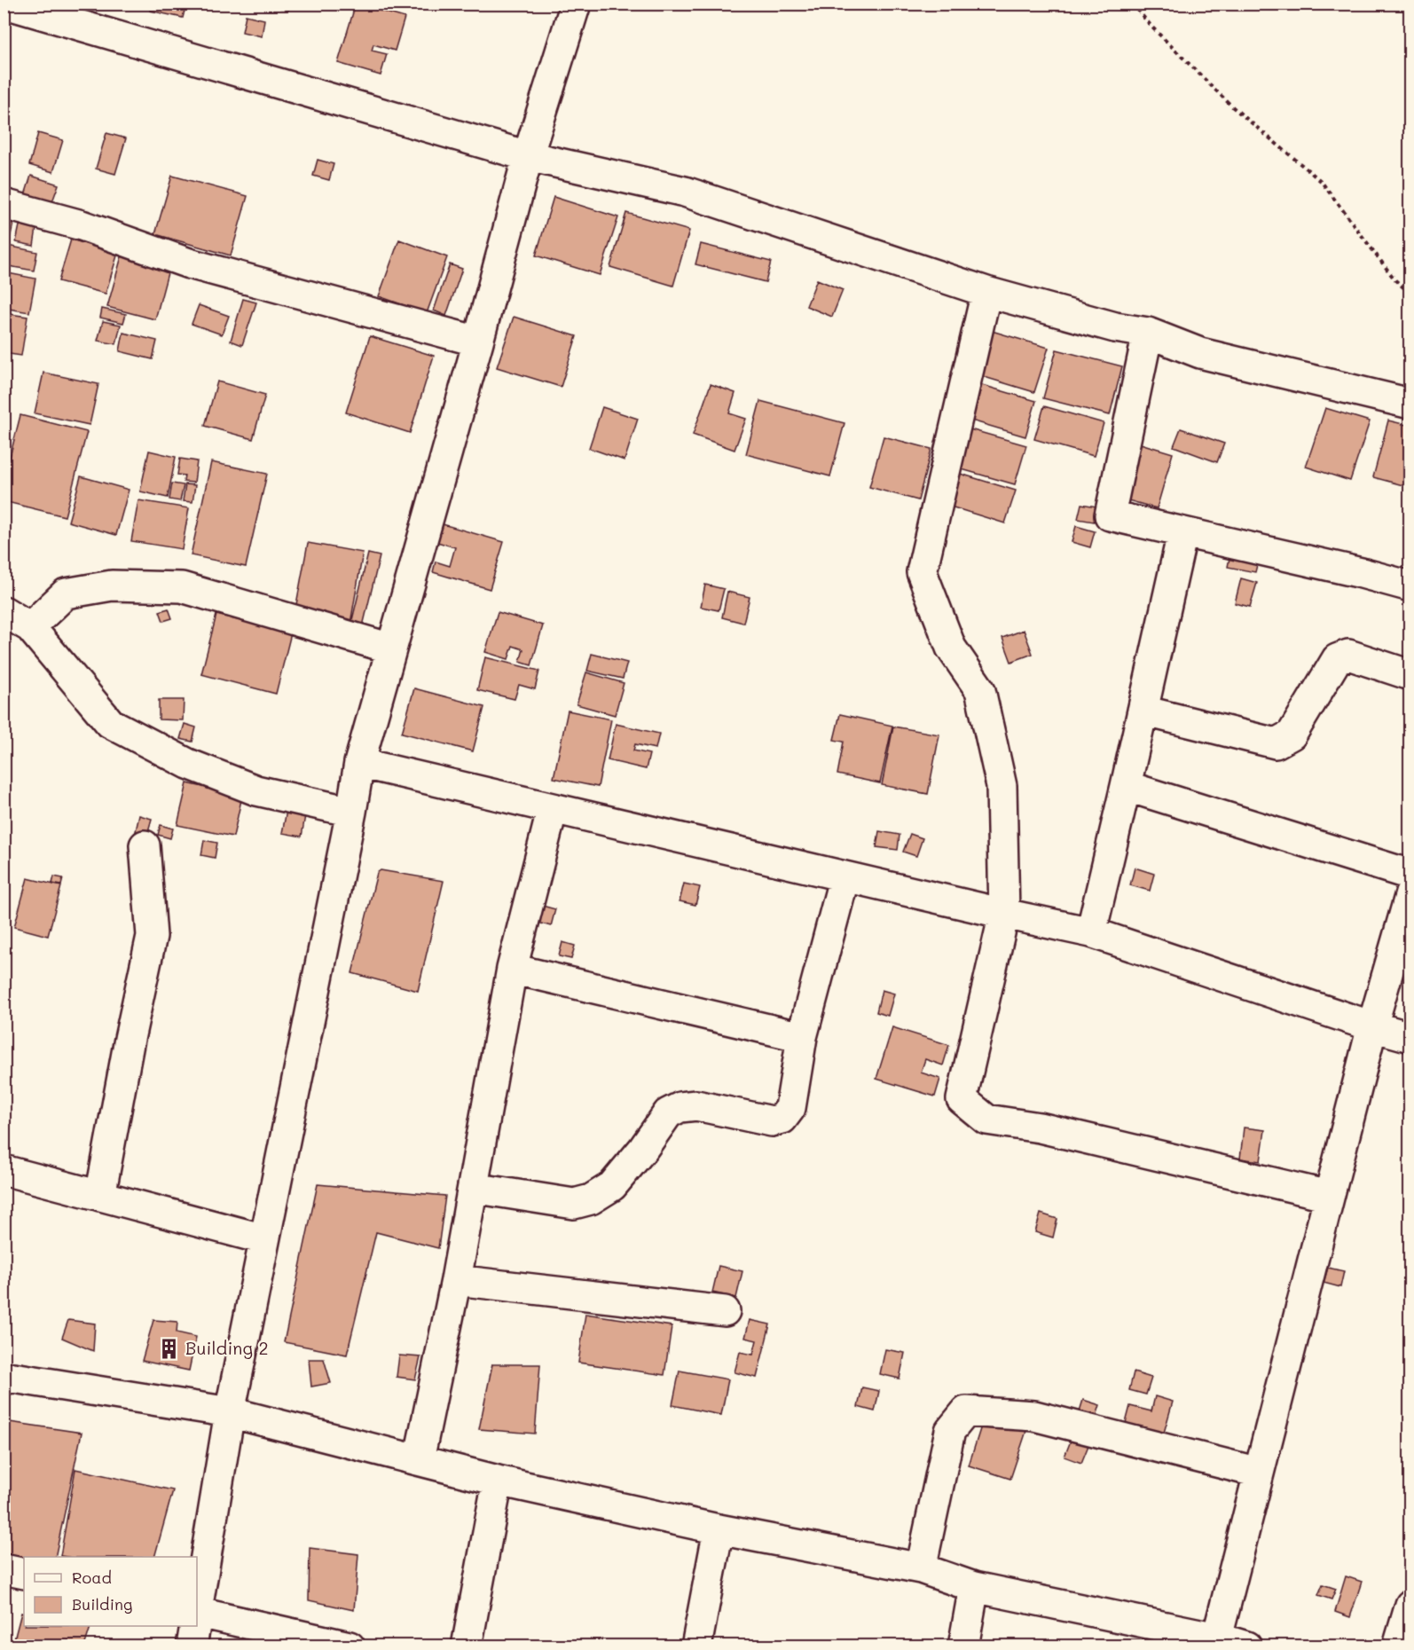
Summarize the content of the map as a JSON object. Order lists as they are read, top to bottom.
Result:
{
  "places": {
    "building": ["Building 2"]
  },
  "legend": ["Road", "Building"]
}
